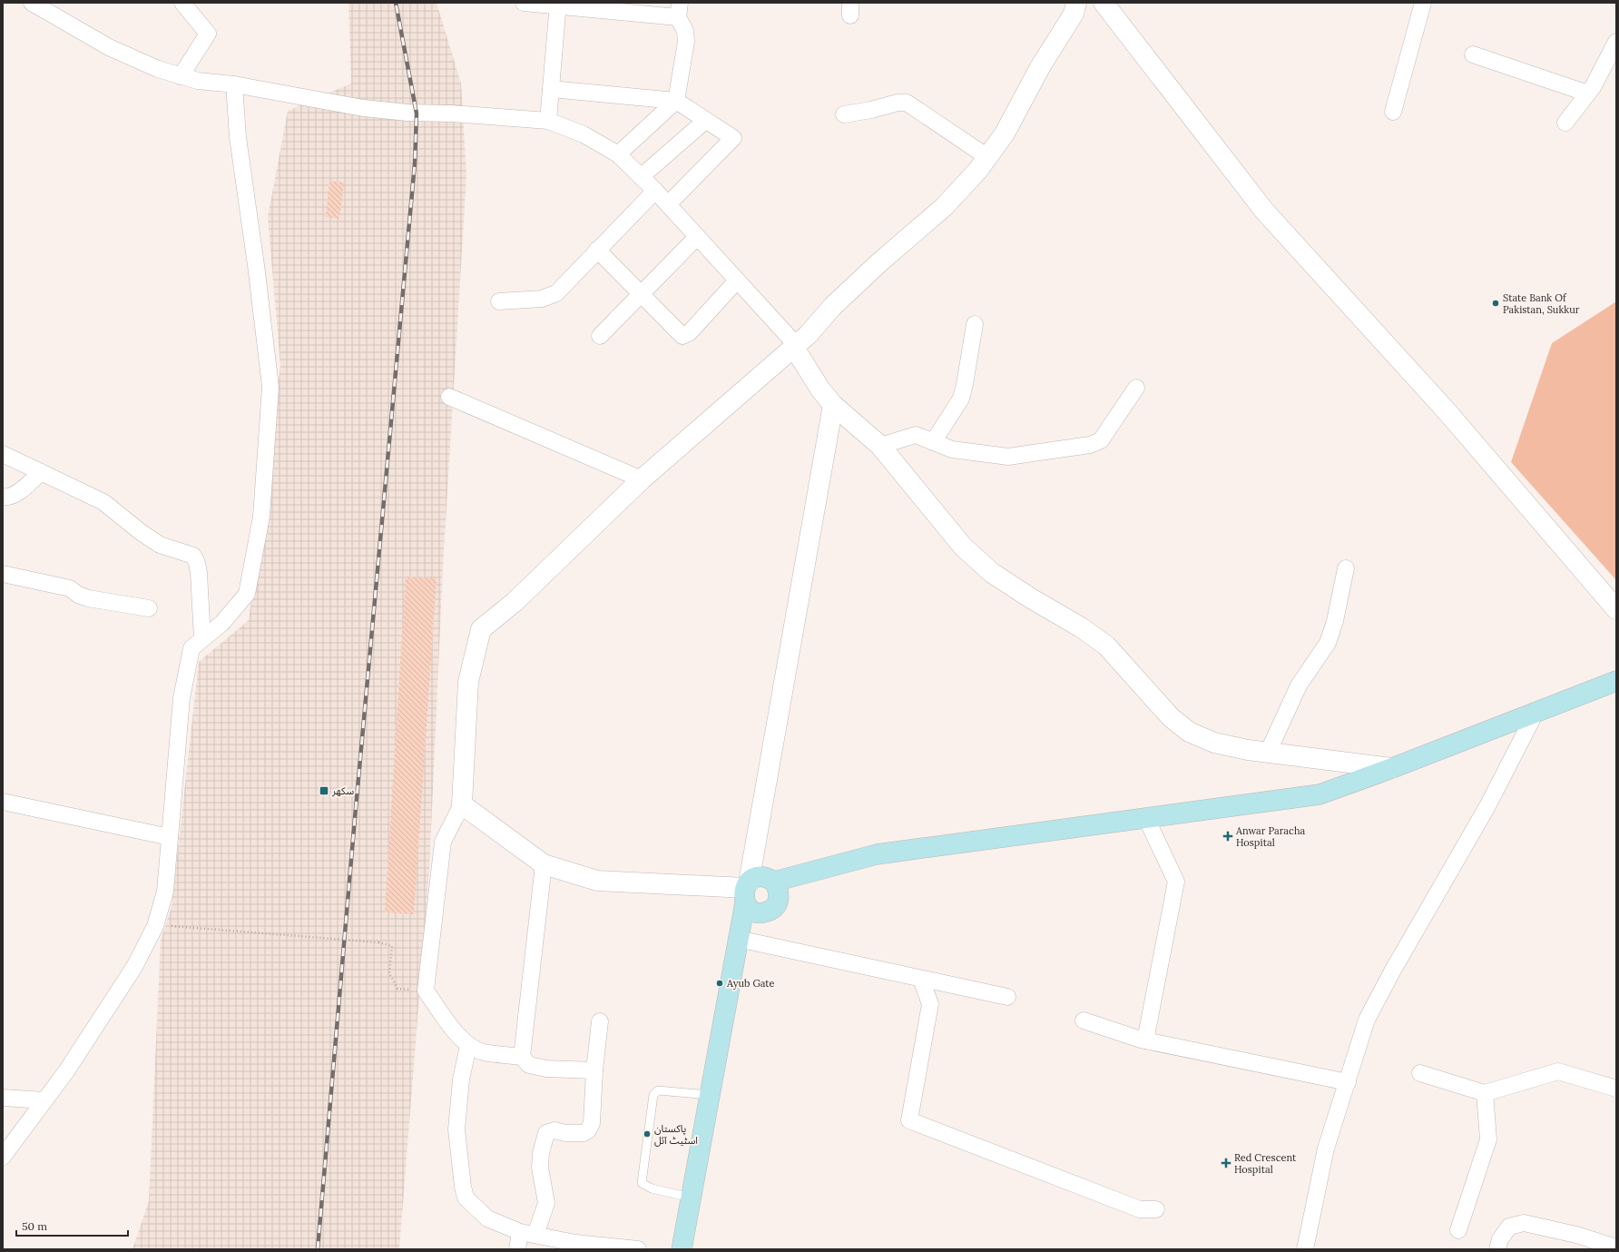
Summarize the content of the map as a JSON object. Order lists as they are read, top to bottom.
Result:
{
  "places": {
    "other": ["State Bank Of Pakistan, Sukkur", "Ayub Gate", "پاکستان اسٹیٹ آئل"],
    "transit": ["سكهر"],
    "health": ["Anwar Paracha Hospital", "Red Crescent Hospital"]
  },
  "scale_bar": "50 m"
}
